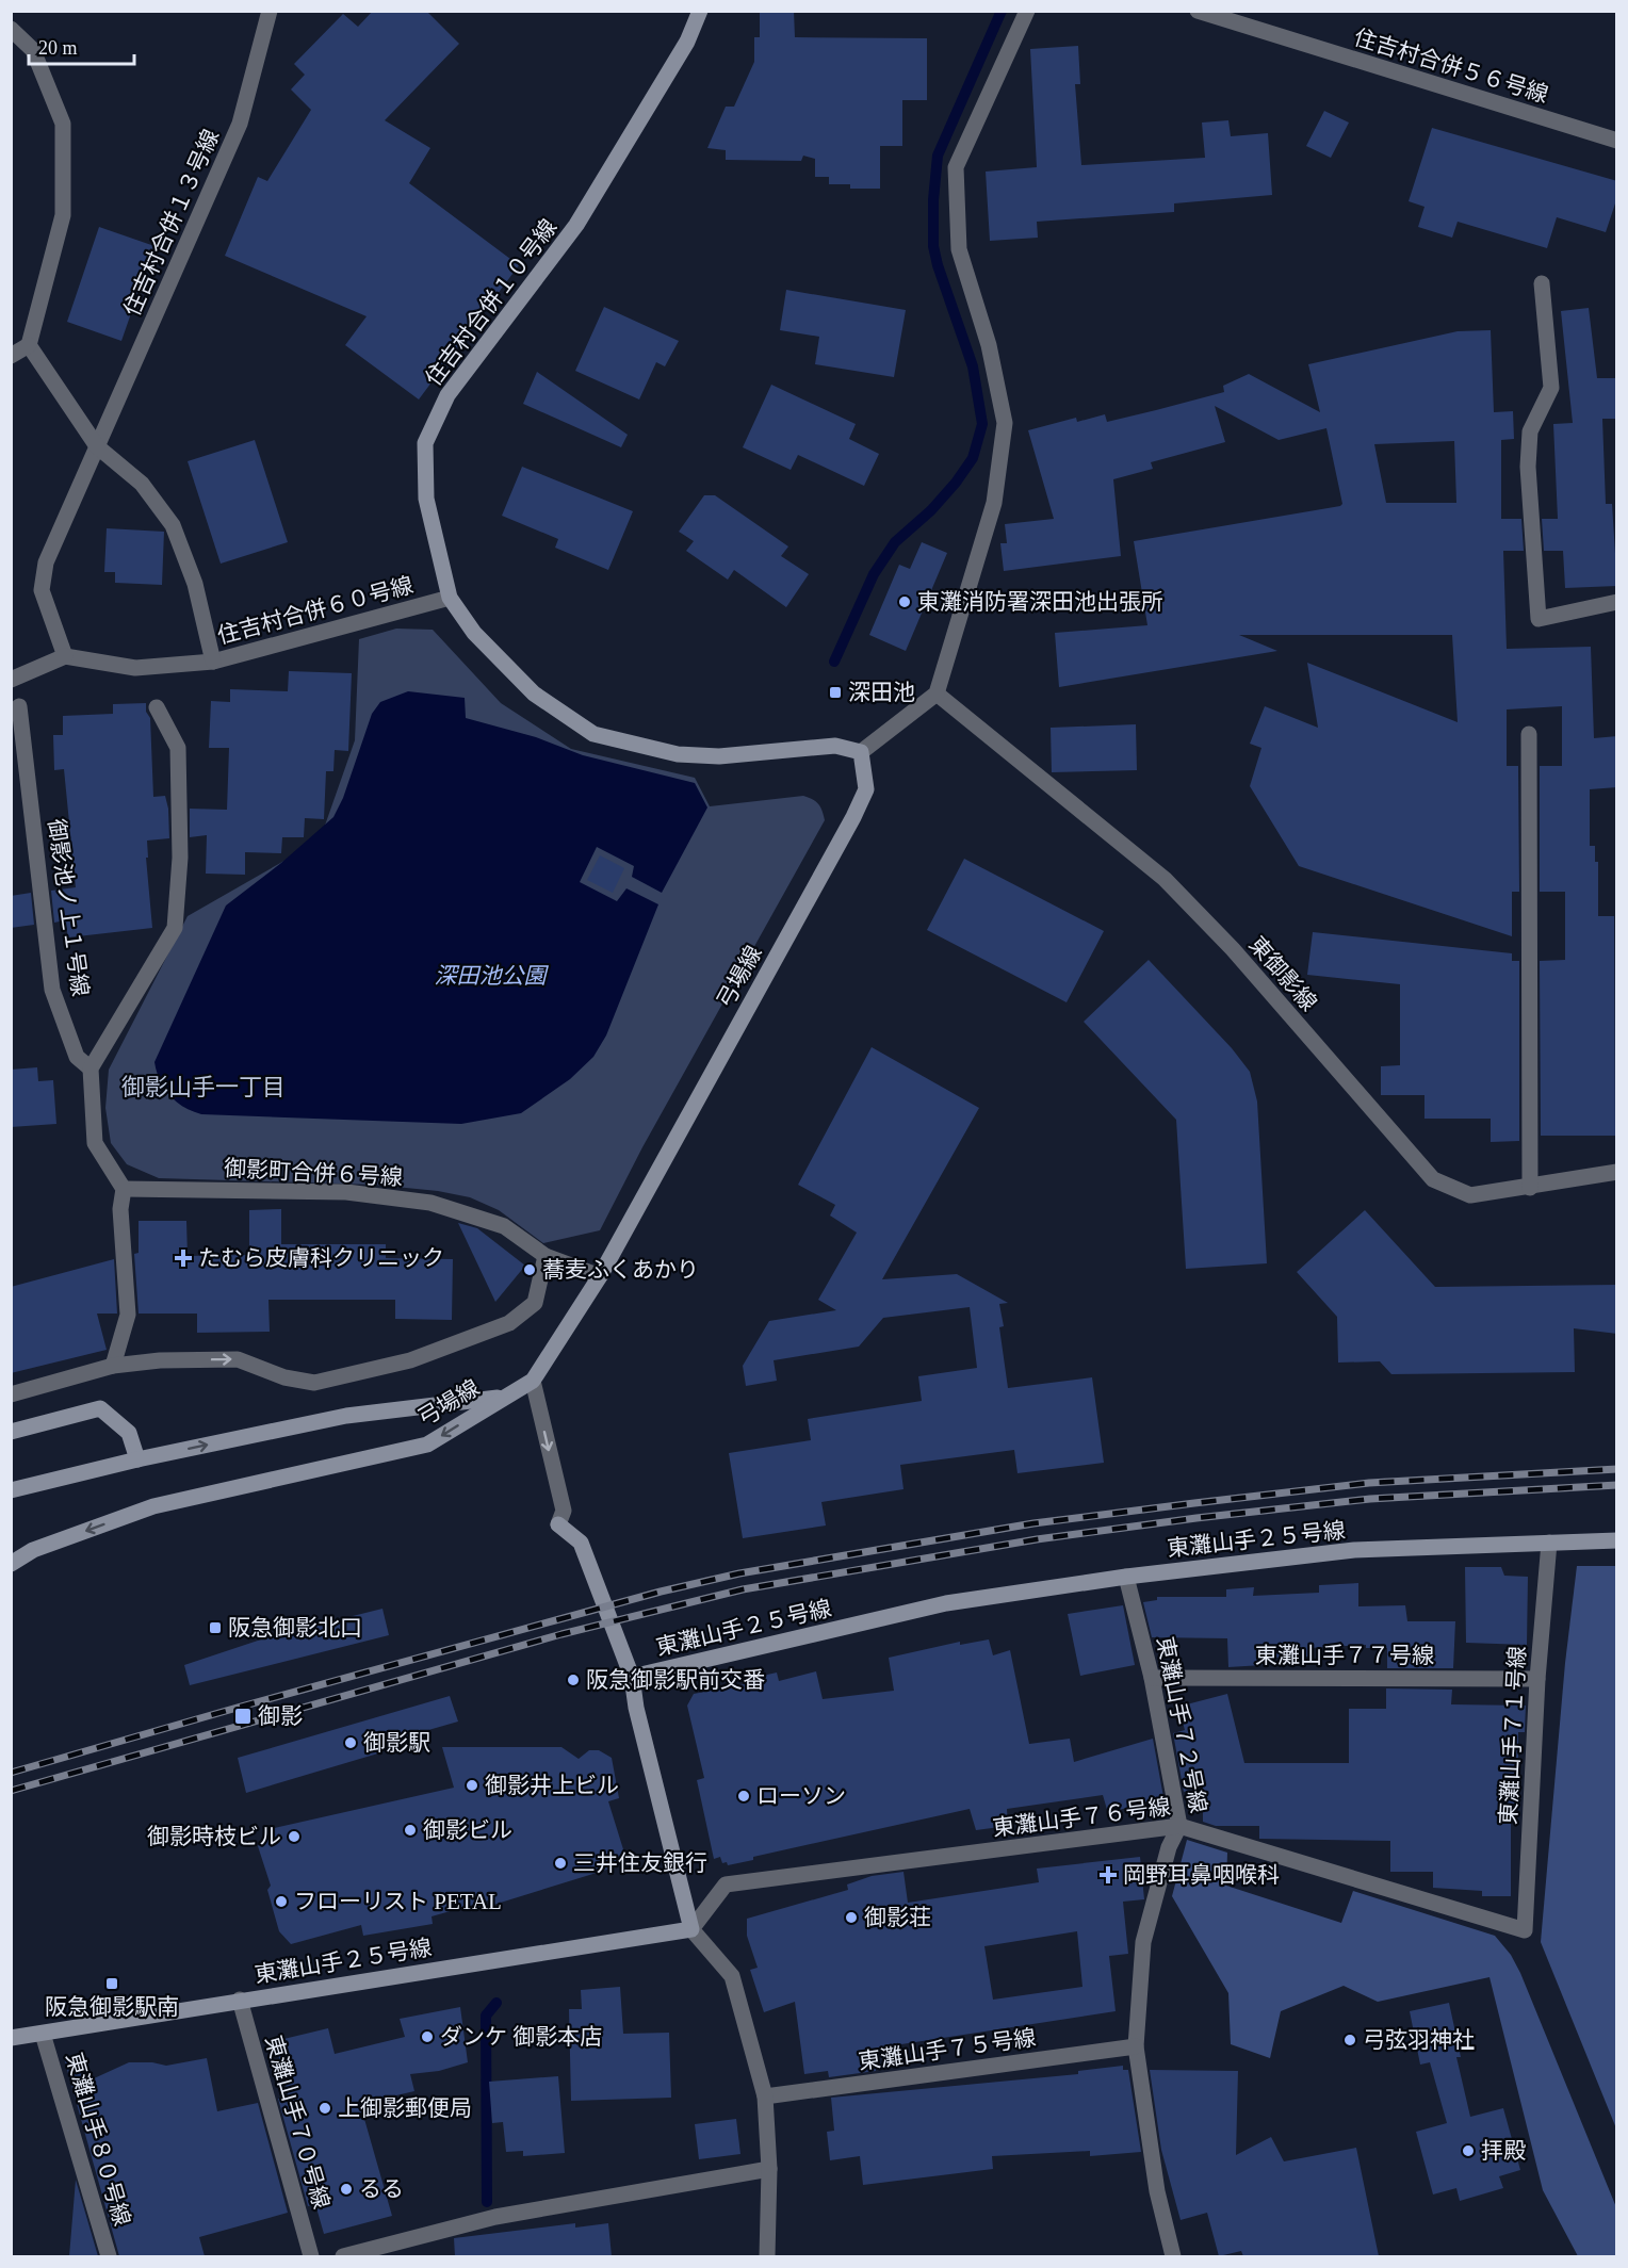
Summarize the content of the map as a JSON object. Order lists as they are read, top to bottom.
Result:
{
  "streets": {
    "street": [
      "住吉村合併５６号線",
      "住吉村合併１３号線",
      "住吉村合併１０号線",
      "住吉村合併６０号線",
      "御影池ノ上１号線",
      "東御影線",
      "弓場線",
      "御影町合併６号線",
      "東灘山手２５号線",
      "東灘山手７７号線",
      "東灘山手７２号線",
      "東灘山手７１号線",
      "東灘山手７６号線",
      "東灘山手７５号線",
      "東灘山手７０号線",
      "東灘山手８０号線"
    ]
  },
  "crossings": [
    ["住吉村合併１３号線", "住吉村合併６０号線"],
    ["住吉村合併１０号線", "住吉村合併６０号線"],
    ["住吉村合併１０号線", "弓場線"],
    ["弓場線", "御影町合併６号線"],
    ["東灘山手２５号線", "東灘山手７２号線"],
    ["東灘山手２５号線", "東灘山手７１号線"],
    ["東灘山手２５号線", "東灘山手７６号線"],
    ["東灘山手２５号線", "東灘山手７０号線"],
    ["東灘山手２５号線", "東灘山手８０号線"],
    ["東灘山手７７号線", "東灘山手７２号線"],
    ["東灘山手７７号線", "東灘山手７１号線"],
    ["東灘山手７２号線", "東灘山手７６号線"],
    ["東灘山手７２号線", "東灘山手７５号線"],
    ["東灘山手７１号線", "東灘山手７６号線"]
  ],
  "districts": ["御影山手一丁目"],
  "parks": ["深田池公園"],
  "places": {
    "other": [
      "東灘消防署深田池出張所",
      "蕎麦ふくあかり",
      "阪急御影駅前交番",
      "御影駅",
      "御影井上ビル",
      "ローソン",
      "御影ビル",
      "御影時枝ビル",
      "三井住友銀行",
      "フローリスト PETAL",
      "御影荘",
      "ダンケ 御影本店",
      "弓弦羽神社",
      "上御影郵便局",
      "拝殿",
      "るる"
    ],
    "transit": [
      "深田池",
      "阪急御影北口",
      "御影",
      "阪急御影駅南"
    ],
    "health": ["たむら皮膚科クリニック", "岡野耳鼻咽喉科"]
  },
  "scale_bar": "20 m"
}
